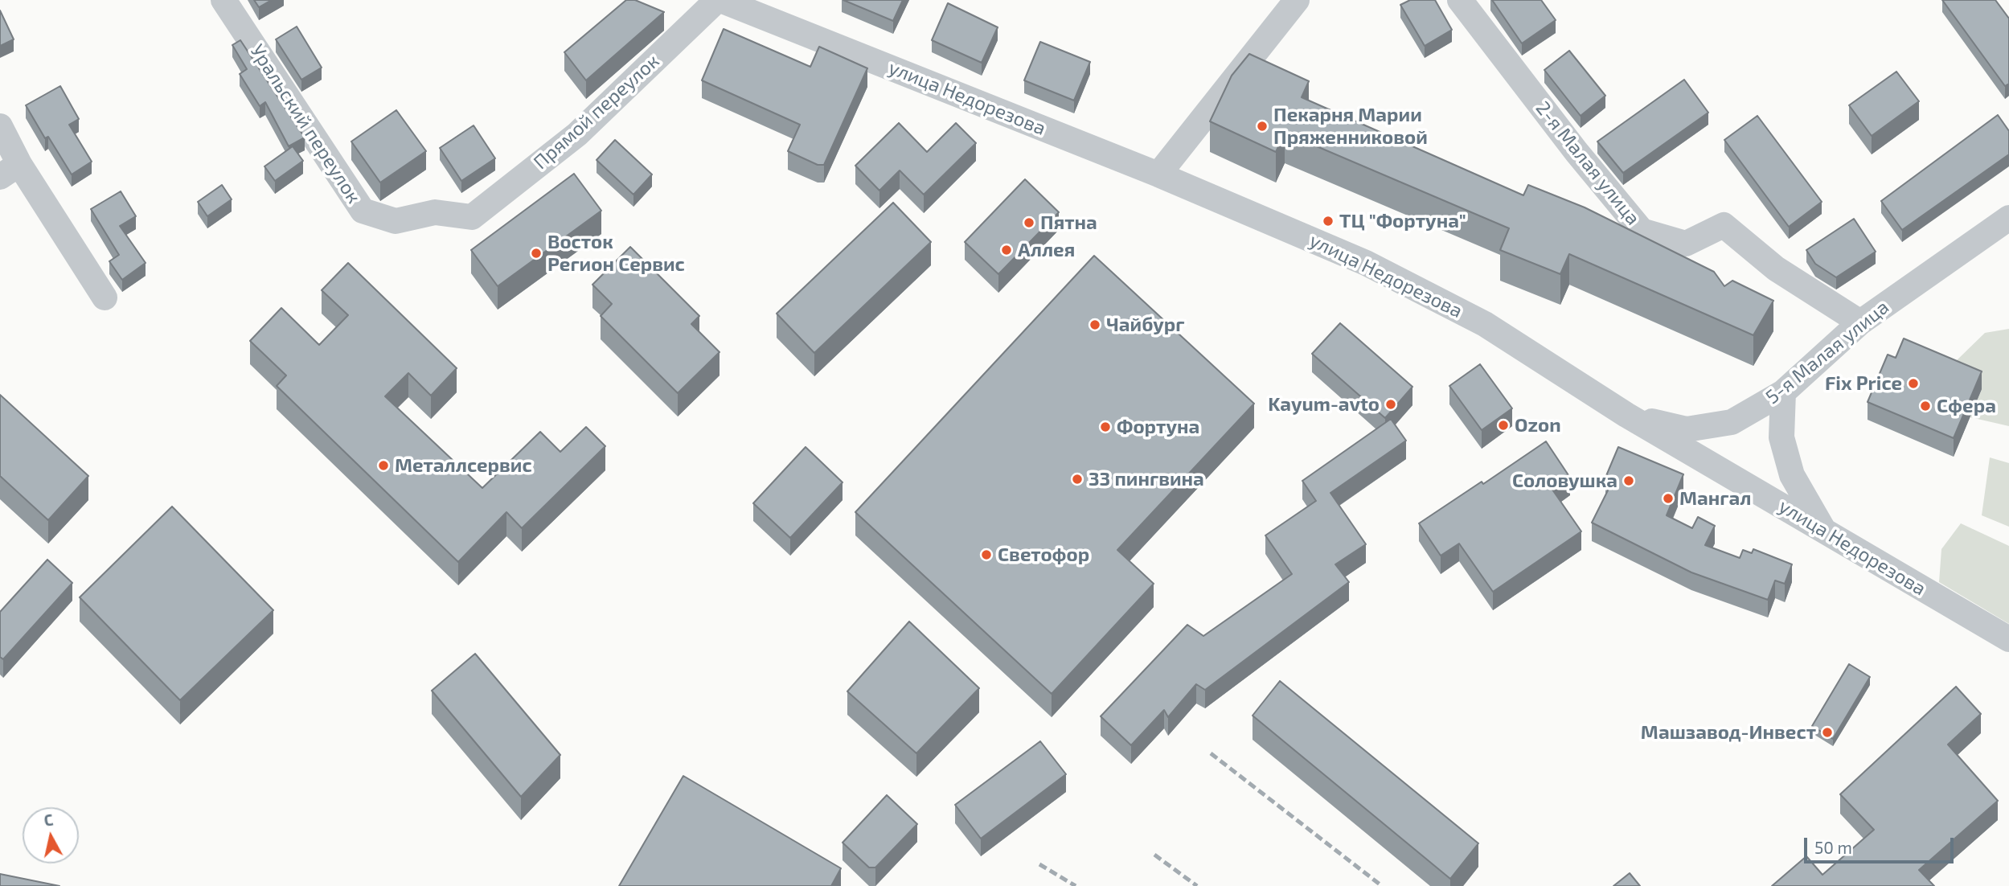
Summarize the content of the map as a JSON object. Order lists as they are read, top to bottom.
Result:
{
  "streets": {
    "street": [
      "улица Недорезова",
      "Прямой переулок",
      "Уральский переулок",
      "2-я Малая улица",
      "5-я Малая улица"
    ]
  },
  "crossings": [
    ["улица Недорезова", "Прямой переулок"],
    ["улица Недорезова", "5-я Малая улица"],
    ["Прямой переулок", "Уральский переулок"],
    ["2-я Малая улица", "5-я Малая улица"]
  ],
  "places": [
    "Пекарня Марии Пряженниковой",
    "ТЦ \"Фортуна\"",
    "Пятна",
    "Аллея",
    "Восток Регион Сервис",
    "Чайбург",
    "Fix Price",
    "Kayum-avto",
    "Сфера",
    "Ozon",
    "Фортуна",
    "Металлсервис",
    "33 пингвина",
    "Соловушка",
    "Мангал",
    "Светофор",
    "Машзавод-Инвест"
  ],
  "scale_bar": "50 m",
  "north": "top"
}
